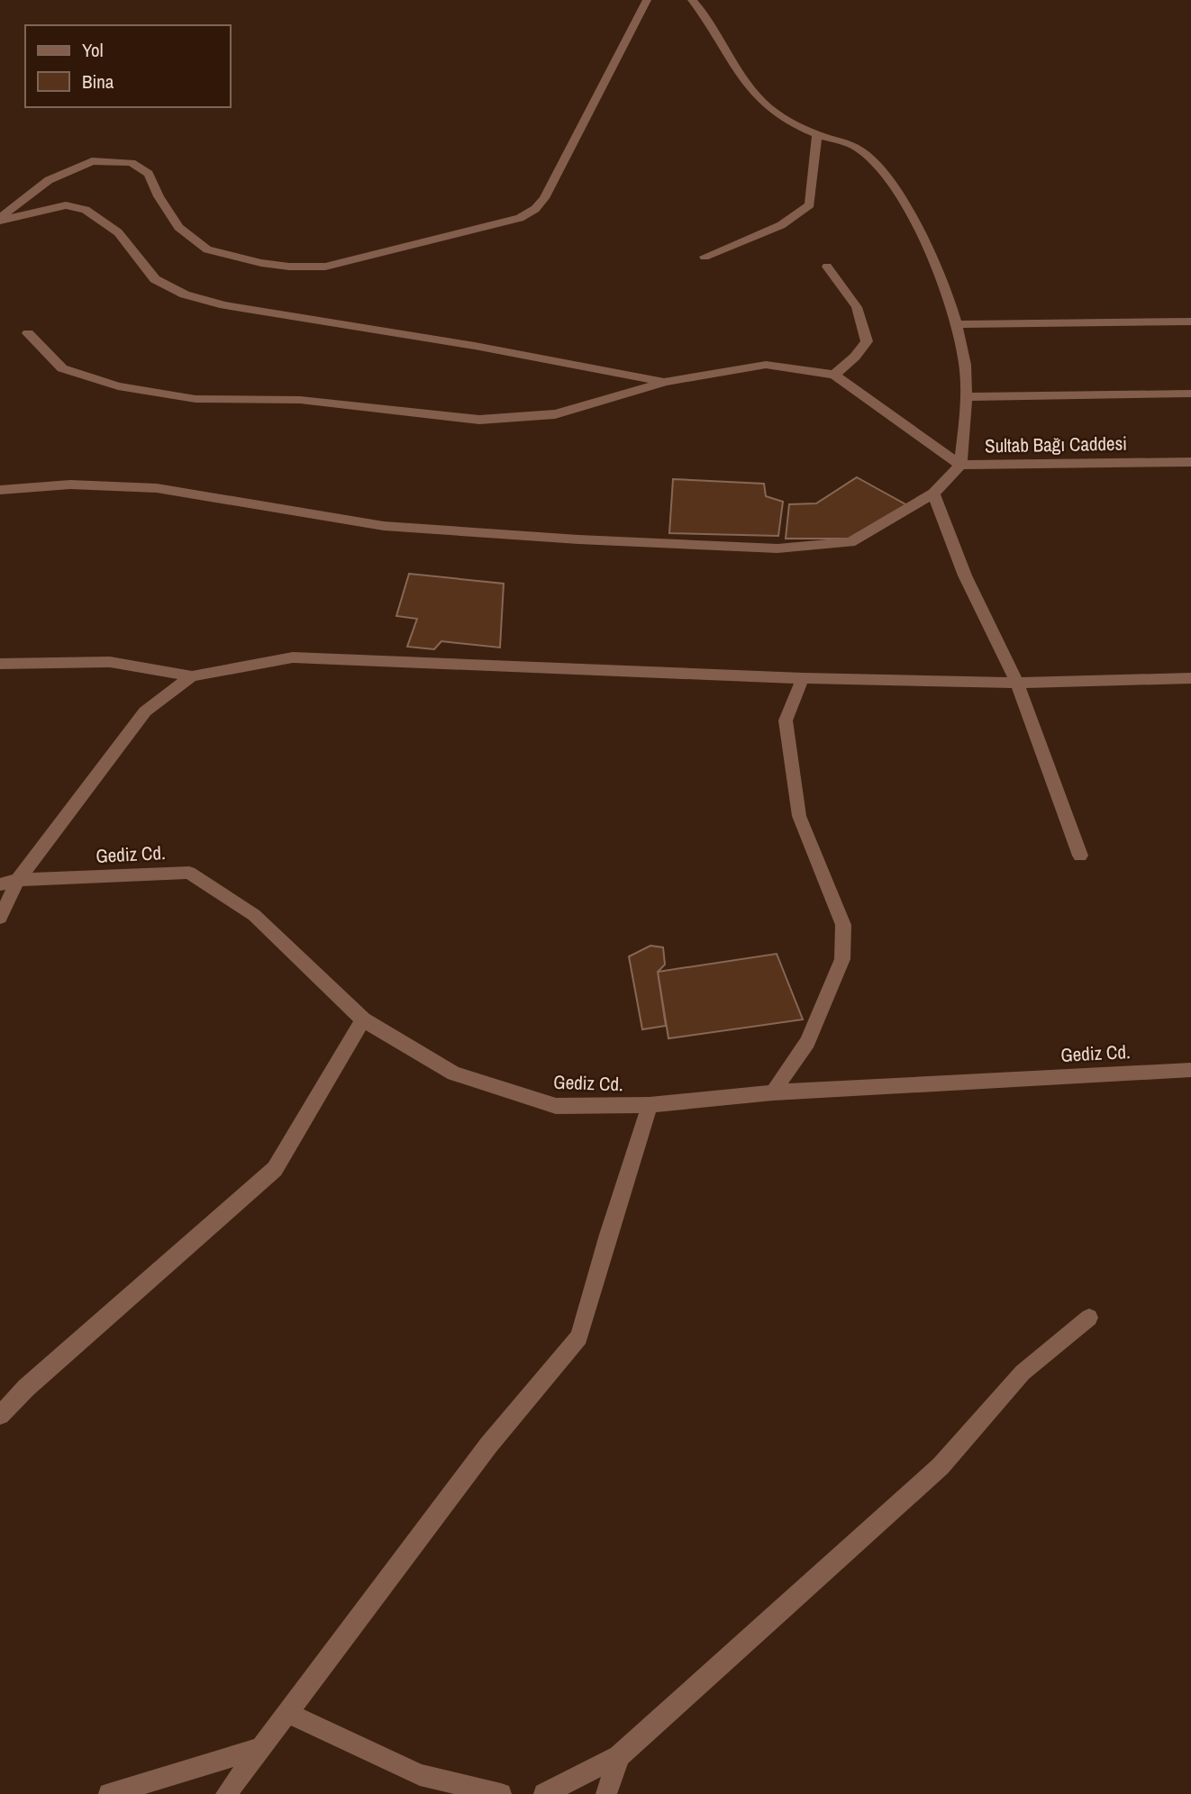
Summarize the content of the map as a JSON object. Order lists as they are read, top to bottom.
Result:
{
  "streets": {
    "street": ["Sultab Bağı Caddesi", "Gediz Cd."]
  },
  "legend": ["Yol", "Bina"]
}
